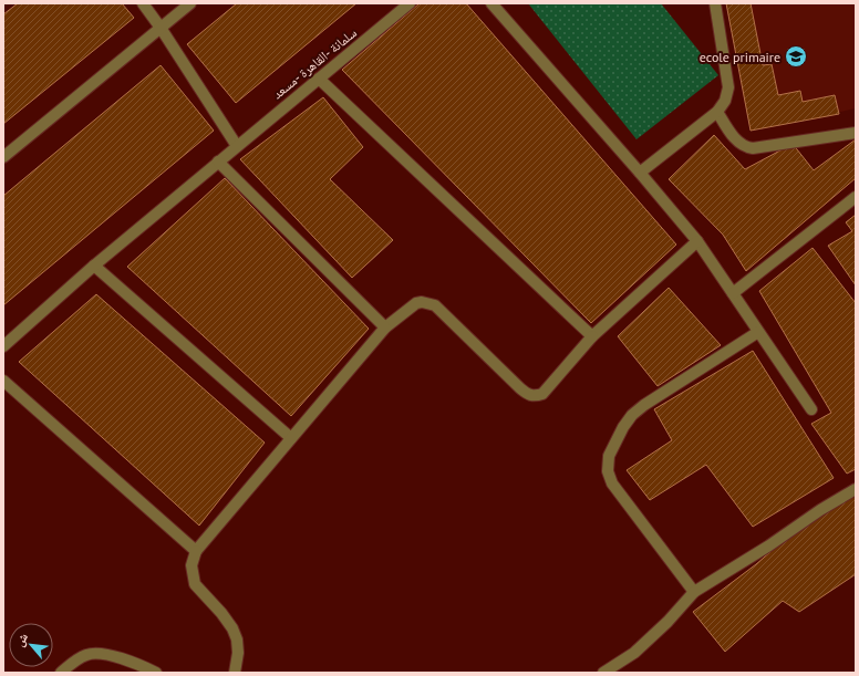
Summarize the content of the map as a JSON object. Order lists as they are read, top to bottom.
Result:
{
  "streets": {
    "street": ["سلمانة -القاهرة -مسعد"]
  },
  "places": {
    "school or university": ["ecole primaire"]
  },
  "north": "top left"
}
